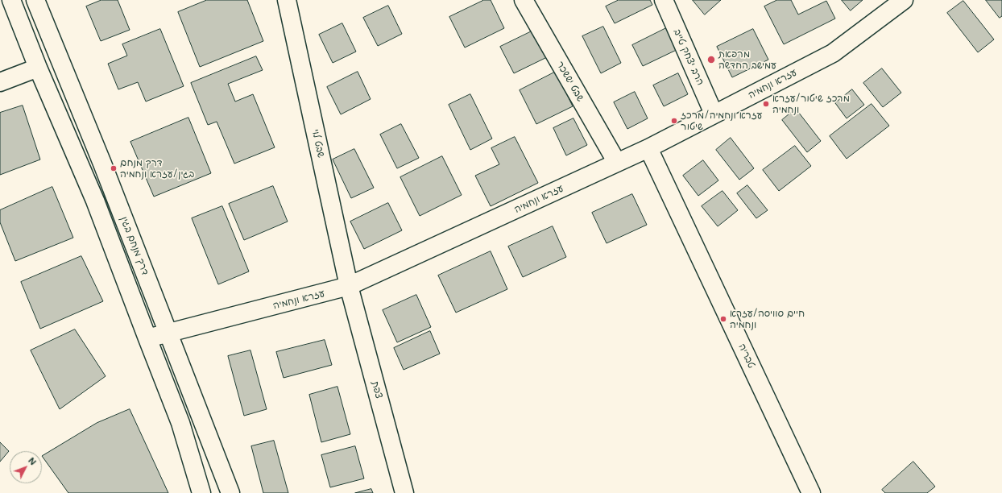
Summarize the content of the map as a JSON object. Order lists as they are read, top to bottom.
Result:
{
  "streets": {
    "street": [
      "הרב יצחק טייב",
      "שבט יששכר",
      "עזרא ונחמיה",
      "שבט לוי",
      "דרך מנחם בגין",
      "טבריה",
      "צפת"
    ]
  },
  "crossings": [
    ["הרב יצחק טייב", "עזרא ונחמיה"],
    ["שבט יששכר", "עזרא ונחמיה"],
    ["עזרא ונחמיה", "שבט לוי"],
    ["עזרא ונחמיה", "דרך מנחם בגין"],
    ["עזרא ונחמיה", "טבריה"],
    ["עזרא ונחמיה", "צפת"],
    ["שבט לוי", "צפת"]
  ],
  "places": [
    "מרפאת עמישב החדשה",
    "מרכז שיטור/עזרא ונחמיה",
    "עזרא ונחמיה/מרכז שיטור",
    "דרך מנחם בגין/עזרא ונחמיה",
    "חיים סוויסה/עזרא ונחמיה"
  ],
  "north": "top right"
}
